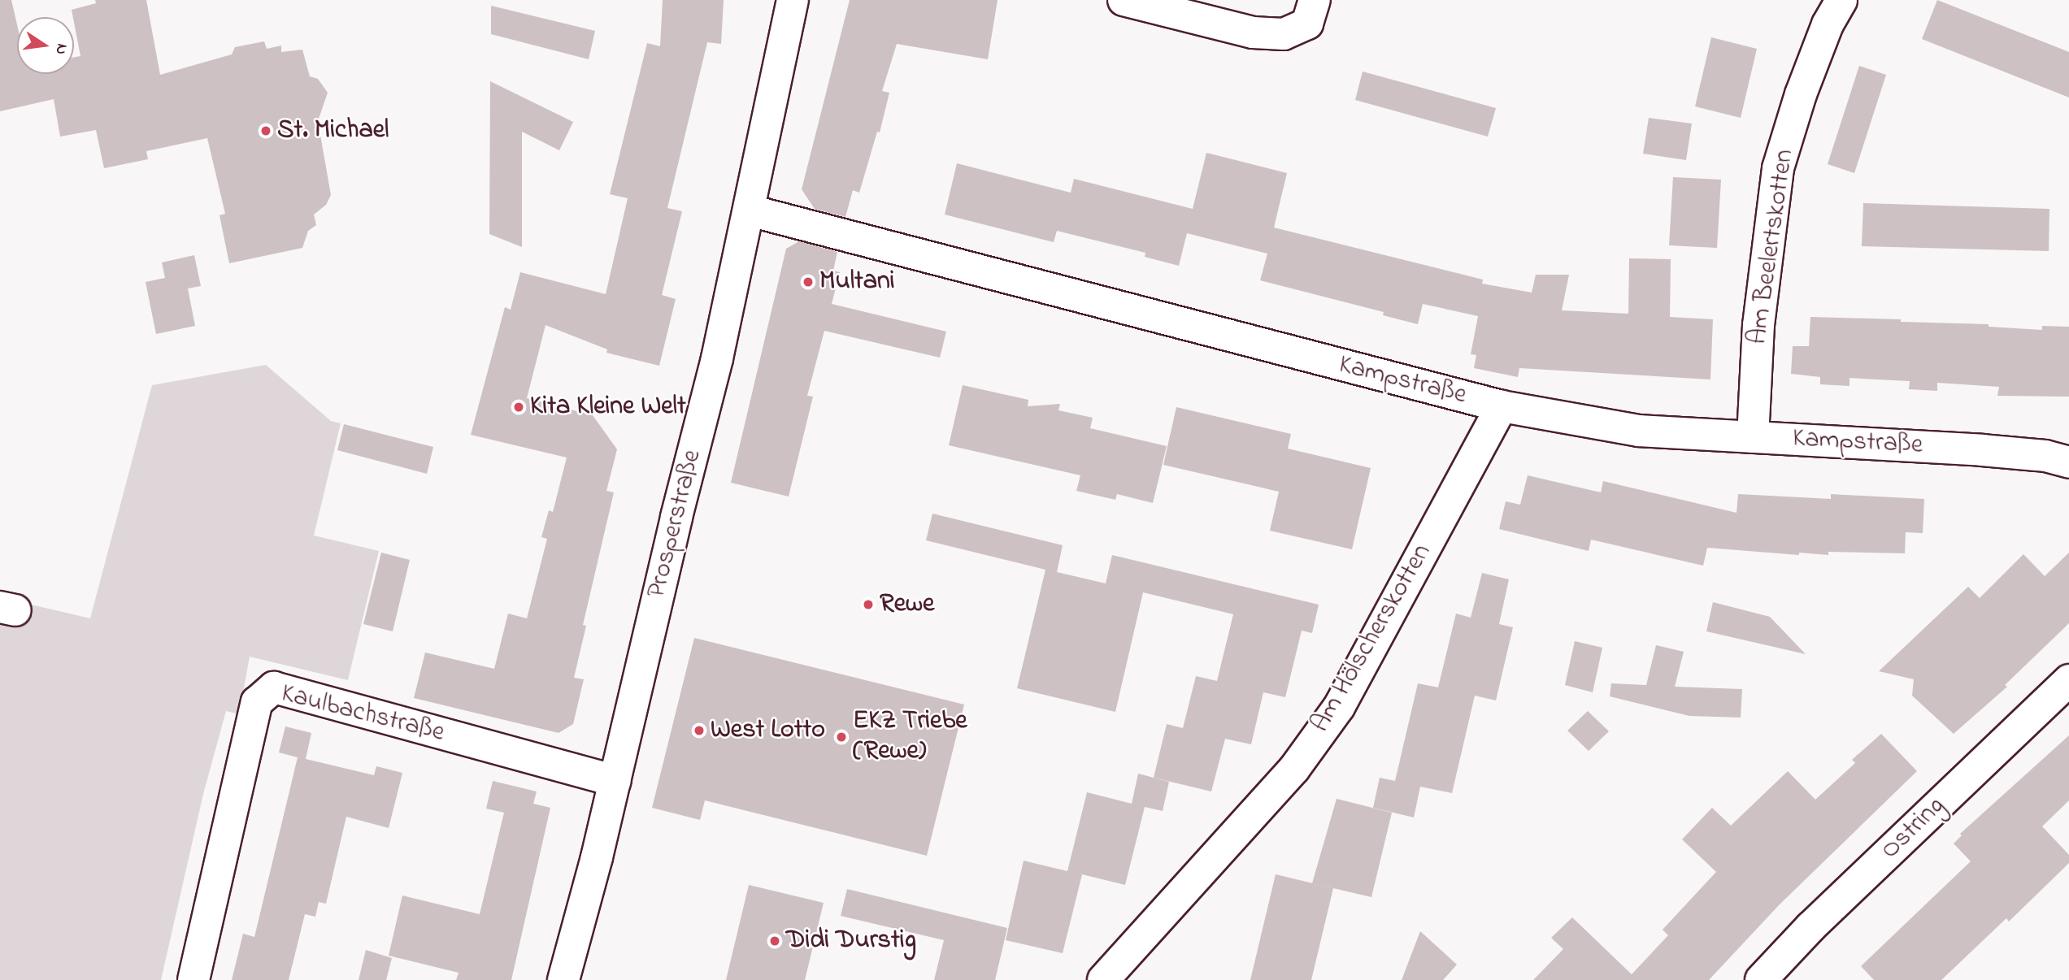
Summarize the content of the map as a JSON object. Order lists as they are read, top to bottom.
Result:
{
  "streets": {
    "street": [
      "Am Beelertskotten",
      "Kampstraße",
      "Prosperstraße",
      "Am Hölscherskotten",
      "Kaulbachstraße",
      "Ostring"
    ]
  },
  "crossings": [
    ["Am Beelertskotten", "Kampstraße"],
    ["Kampstraße", "Prosperstraße"],
    ["Kampstraße", "Am Hölscherskotten"],
    ["Prosperstraße", "Kaulbachstraße"]
  ],
  "places": [
    "St. Michael",
    "Multani",
    "Kita Kleine Welt",
    "Rewe",
    "West Lotto",
    "EKZ Triebe (Rewe)",
    "Didi Durstig"
  ],
  "north": "right"
}
